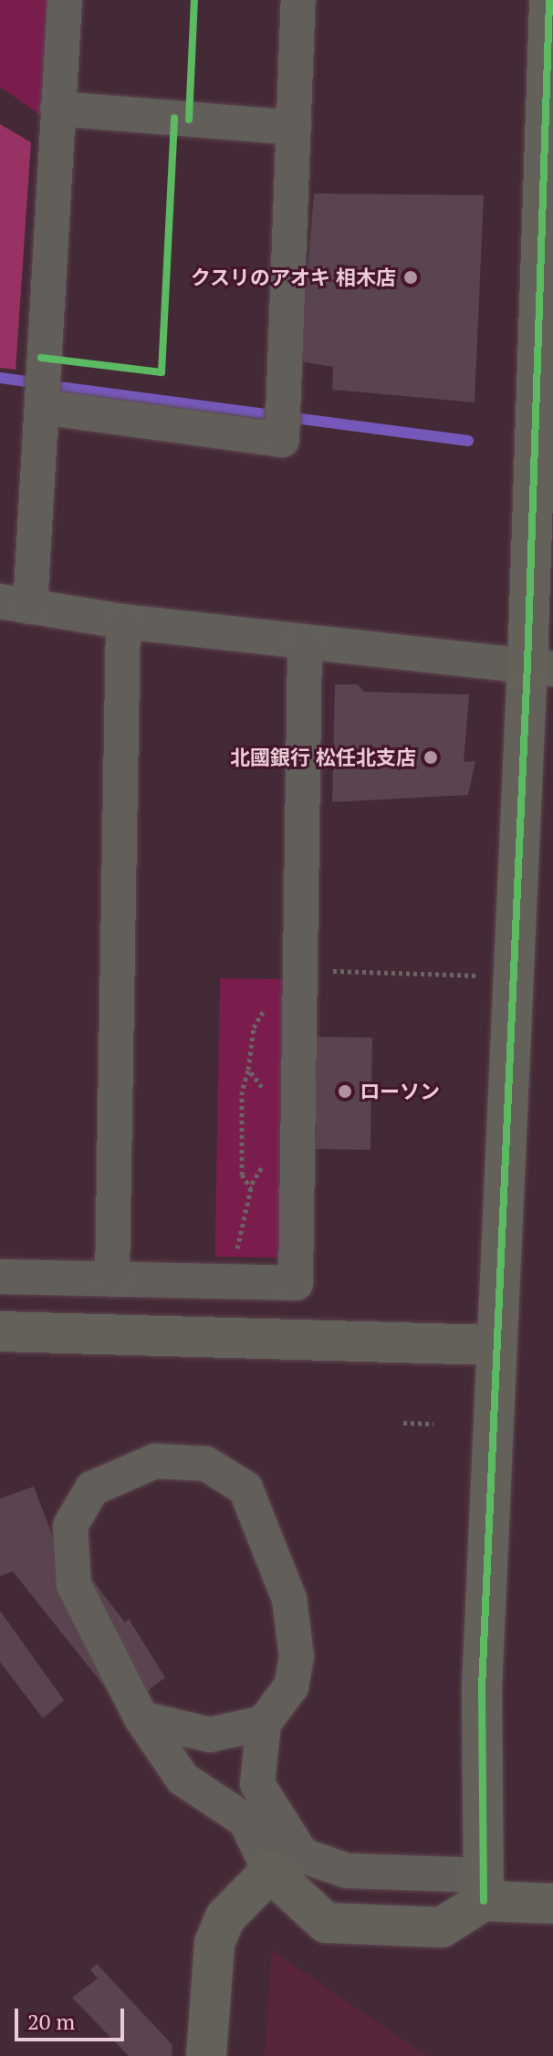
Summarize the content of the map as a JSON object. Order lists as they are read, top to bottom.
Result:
{
  "places": ["クスリのアオキ 相木店", "北國銀行 松任北支店", "ローソン"],
  "scale_bar": "20 m"
}
